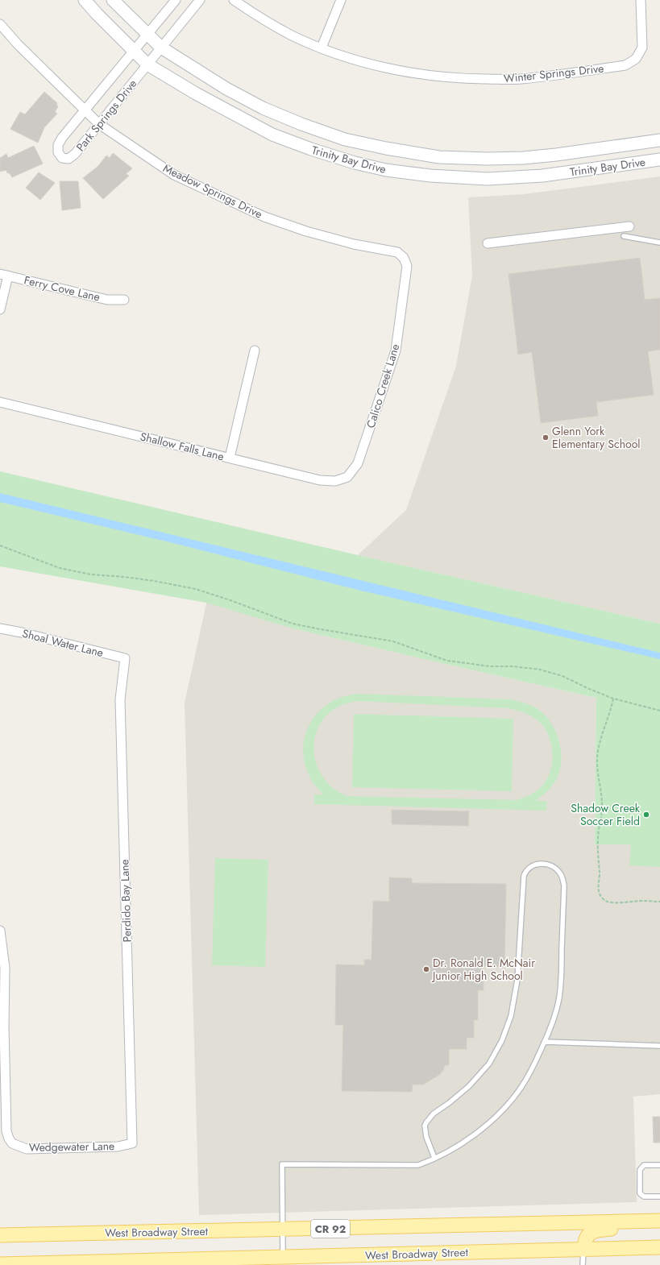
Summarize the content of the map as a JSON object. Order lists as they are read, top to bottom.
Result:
{
  "streets": {
    "main road": ["CR 92", "West Broadway Street"],
    "street": [
      "Winter Springs Drive",
      "Park Springs Drive",
      "Trinity Bay Drive",
      "Meadow Springs Drive",
      "Ferry Cove Lane",
      "Calico Creek Lane",
      "Shallow Falls Lane",
      "Shoal Water Lane",
      "Perdido Bay Lane",
      "Wedgewater Lane"
    ]
  },
  "crossings": [
    ["Park Springs Drive", "Trinity Bay Drive"],
    ["Park Springs Drive", "Meadow Springs Drive"],
    ["Meadow Springs Drive", "Calico Creek Lane"],
    ["Calico Creek Lane", "Shallow Falls Lane"],
    ["Shoal Water Lane", "Perdido Bay Lane"],
    ["Perdido Bay Lane", "Wedgewater Lane"]
  ],
  "places": ["Glenn York Elementary School", "Shadow Creek Soccer Field", "Dr. Ronald E. McNair Junior High School"]
}
